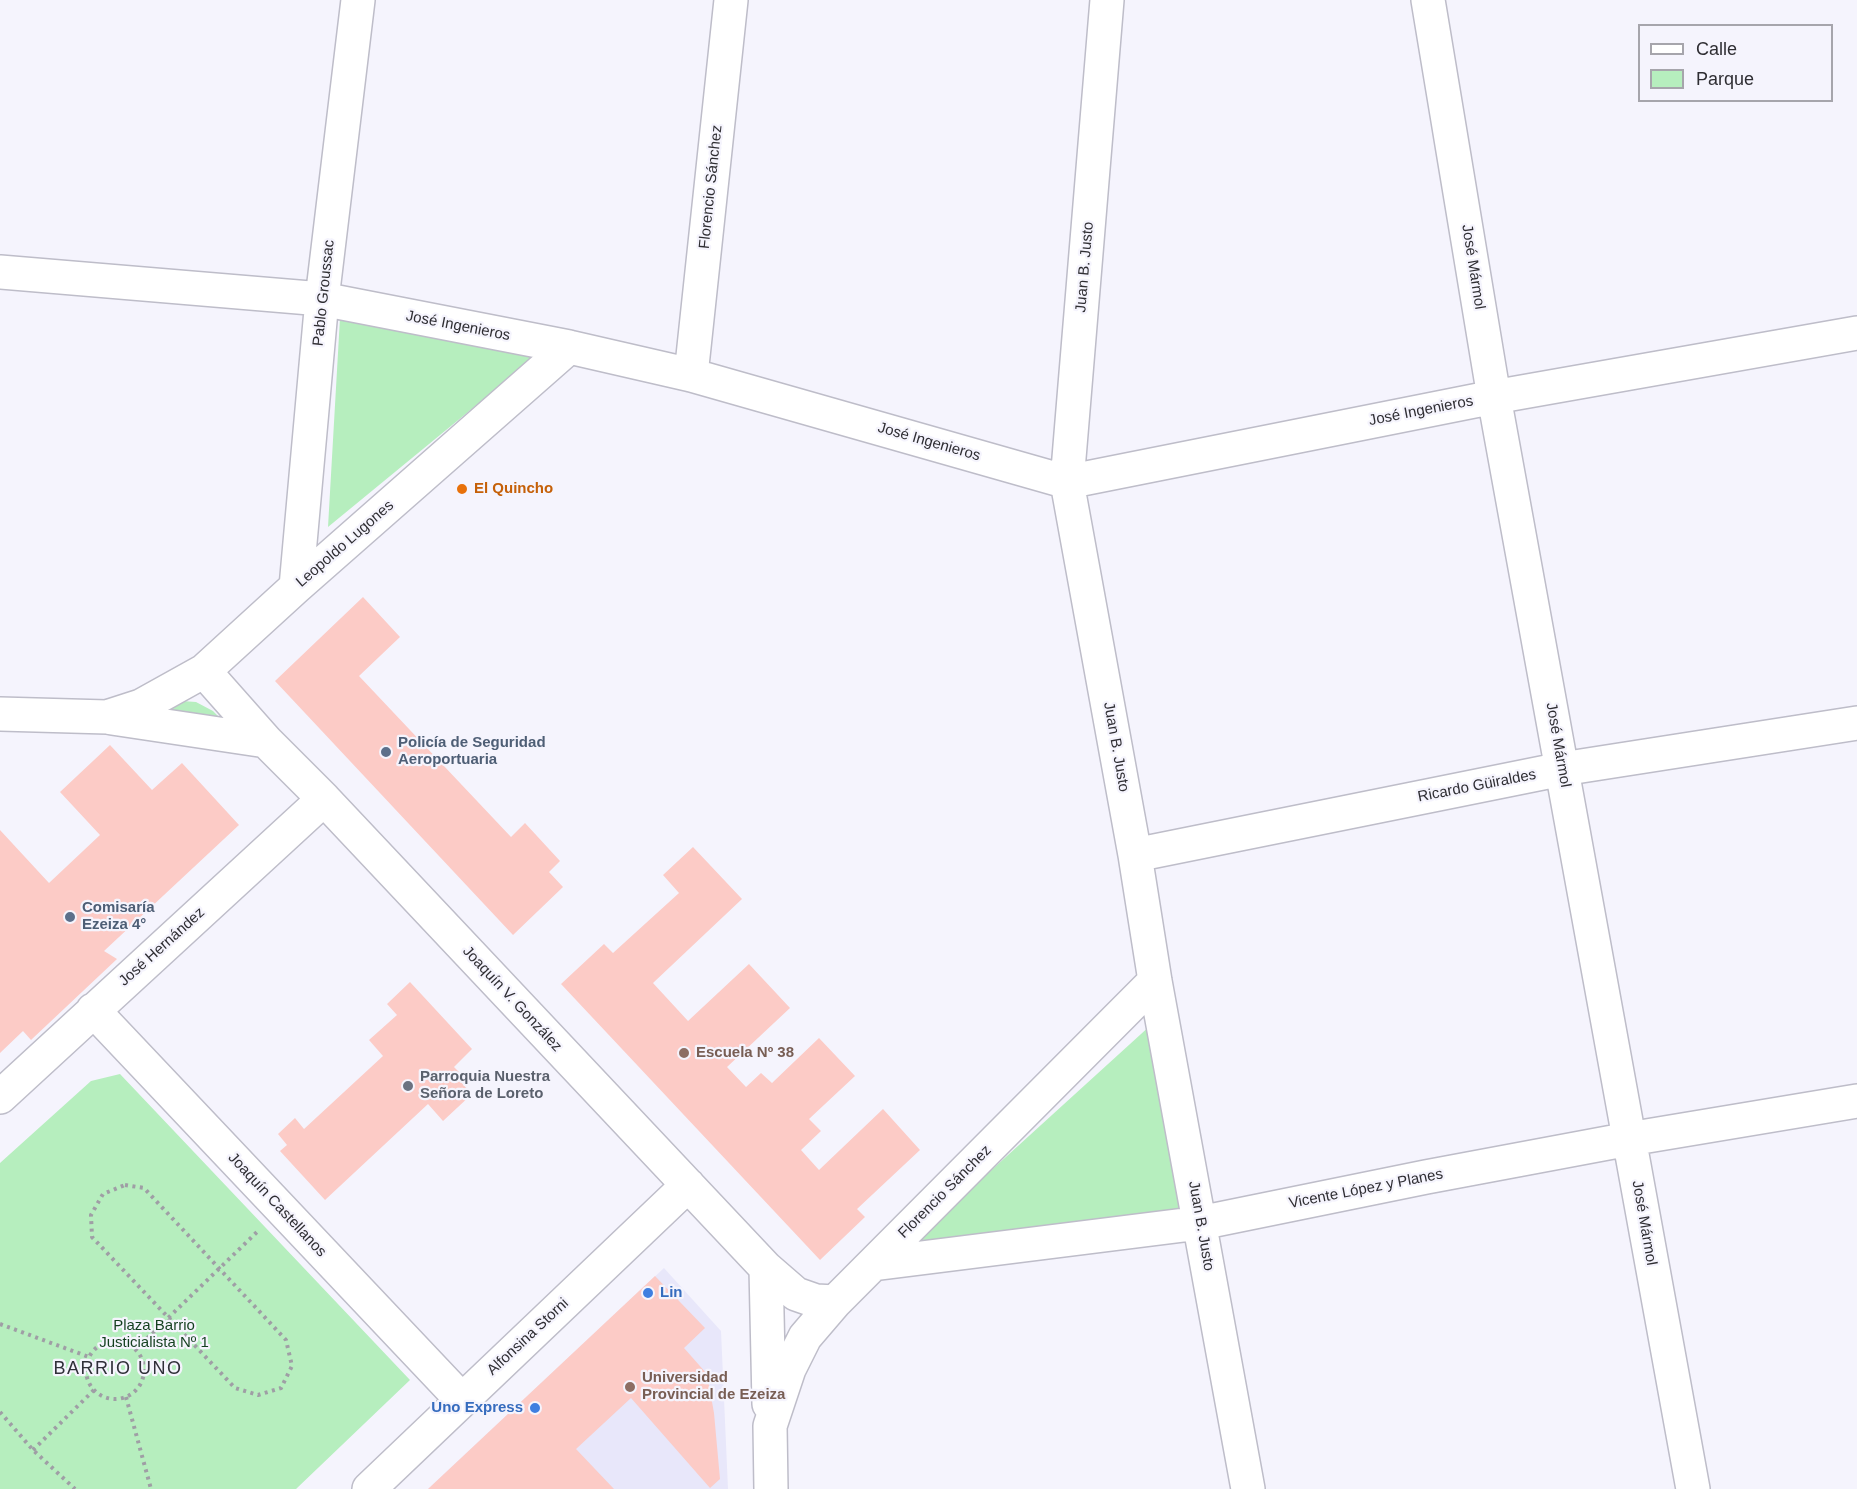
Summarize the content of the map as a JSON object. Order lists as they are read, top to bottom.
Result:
{
  "streets": {
    "street": [
      "Florencio Sánchez",
      "Juan B. Justo",
      "José Mármol",
      "Pablo Groussac",
      "José Ingenieros",
      "Leopoldo Lugones",
      "Ricardo Güiraldes",
      "José Hernández",
      "Joaquín V. González",
      "Vicente López y Planes",
      "Joaquín Castellanos",
      "Alfonsina Storni"
    ]
  },
  "crossings": [
    ["Florencio Sánchez", "Juan B. Justo"],
    ["Florencio Sánchez", "José Ingenieros"],
    ["Florencio Sánchez", "Joaquín V. González"],
    ["Florencio Sánchez", "Vicente López y Planes"],
    ["Juan B. Justo", "José Ingenieros"],
    ["Juan B. Justo", "Ricardo Güiraldes"],
    ["Juan B. Justo", "Vicente López y Planes"],
    ["José Mármol", "José Ingenieros"],
    ["José Mármol", "Ricardo Güiraldes"],
    ["José Mármol", "Vicente López y Planes"],
    ["Pablo Groussac", "José Ingenieros"],
    ["Pablo Groussac", "Leopoldo Lugones"],
    ["José Ingenieros", "Leopoldo Lugones"],
    ["Leopoldo Lugones", "Joaquín V. González"],
    ["José Hernández", "Joaquín V. González"],
    ["José Hernández", "Joaquín Castellanos"],
    ["Joaquín V. González", "Alfonsina Storni"],
    ["Joaquín Castellanos", "Alfonsina Storni"]
  ],
  "districts": ["BARRIO UNO"],
  "parks": ["Plaza Barrio Justicialista Nº 1"],
  "places": [
    "El Quincho",
    "Policía de Seguridad Aeroportuaria",
    "Comisaría Ezeiza 4°",
    "Escuela Nº 38",
    "Parroquia Nuestra Señora de Loreto",
    "Lin",
    "Universidad Provincial de Ezeiza",
    "Uno Express"
  ],
  "legend": ["Calle", "Parque"]
}
